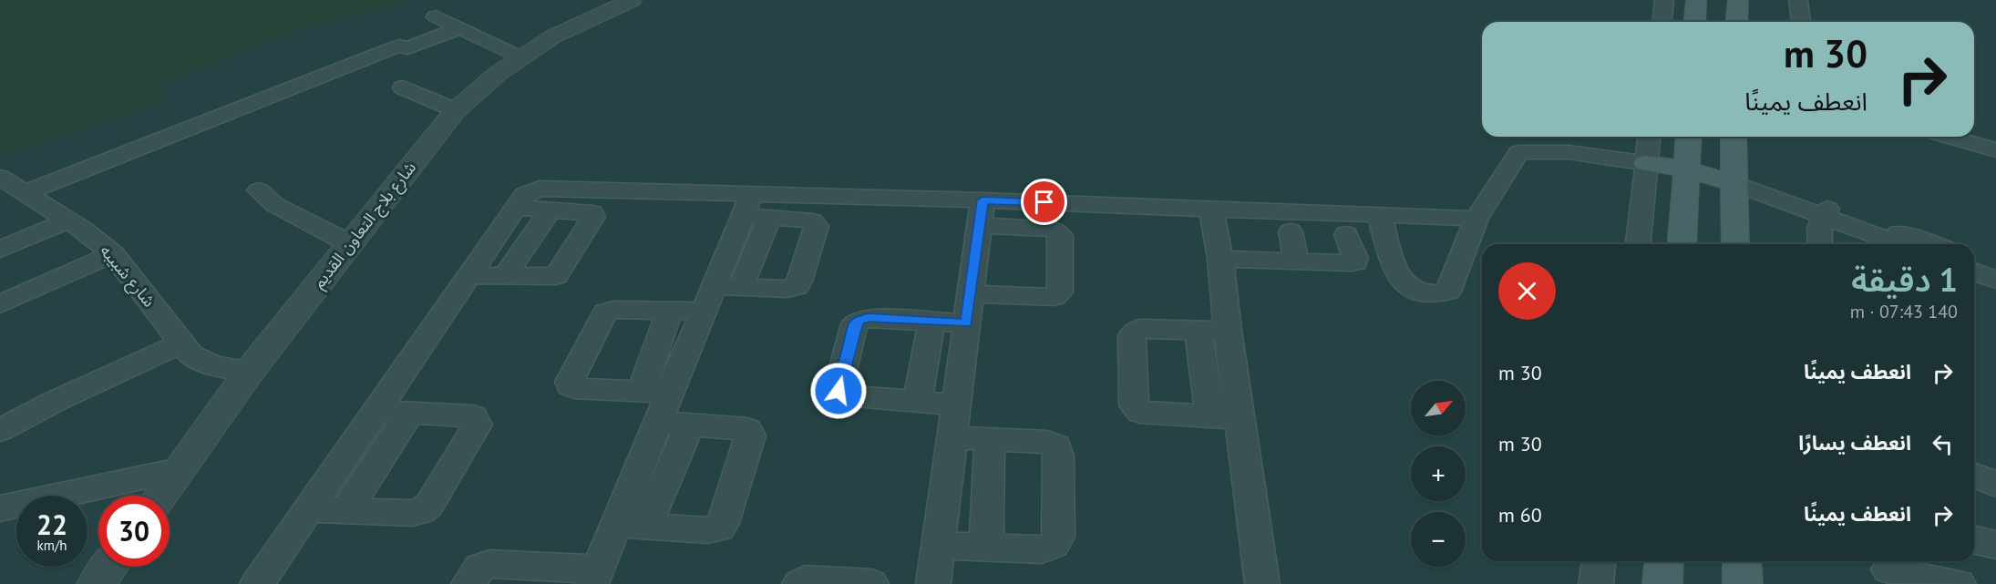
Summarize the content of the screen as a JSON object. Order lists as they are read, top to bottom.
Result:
{
  "streets": {
    "street": ["شارع بلاج التعاون القديم", "شارع شبيبه"]
  },
  "crossings": [
    ["شارع بلاج التعاون القديم", "شارع شبيبه"]
  ],
  "north": "top right",
  "page": {
    "turn": ["30 m", "انعطف يمينًا"],
    "heading": ["1 دقيقة", "140 m · 07:43"],
    "list": [
      {
        "name": "انعطف يمينًا",
        "value": "30 m"
      },
      {
        "name": "انعطف يسارًا",
        "value": "30 m"
      },
      {
        "name": "انعطف يمينًا",
        "value": "60 m"
      }
    ],
    "map_buttons": ["+", "−"],
    "speed": "22 km/h",
    "limit": "30"
  }
}
